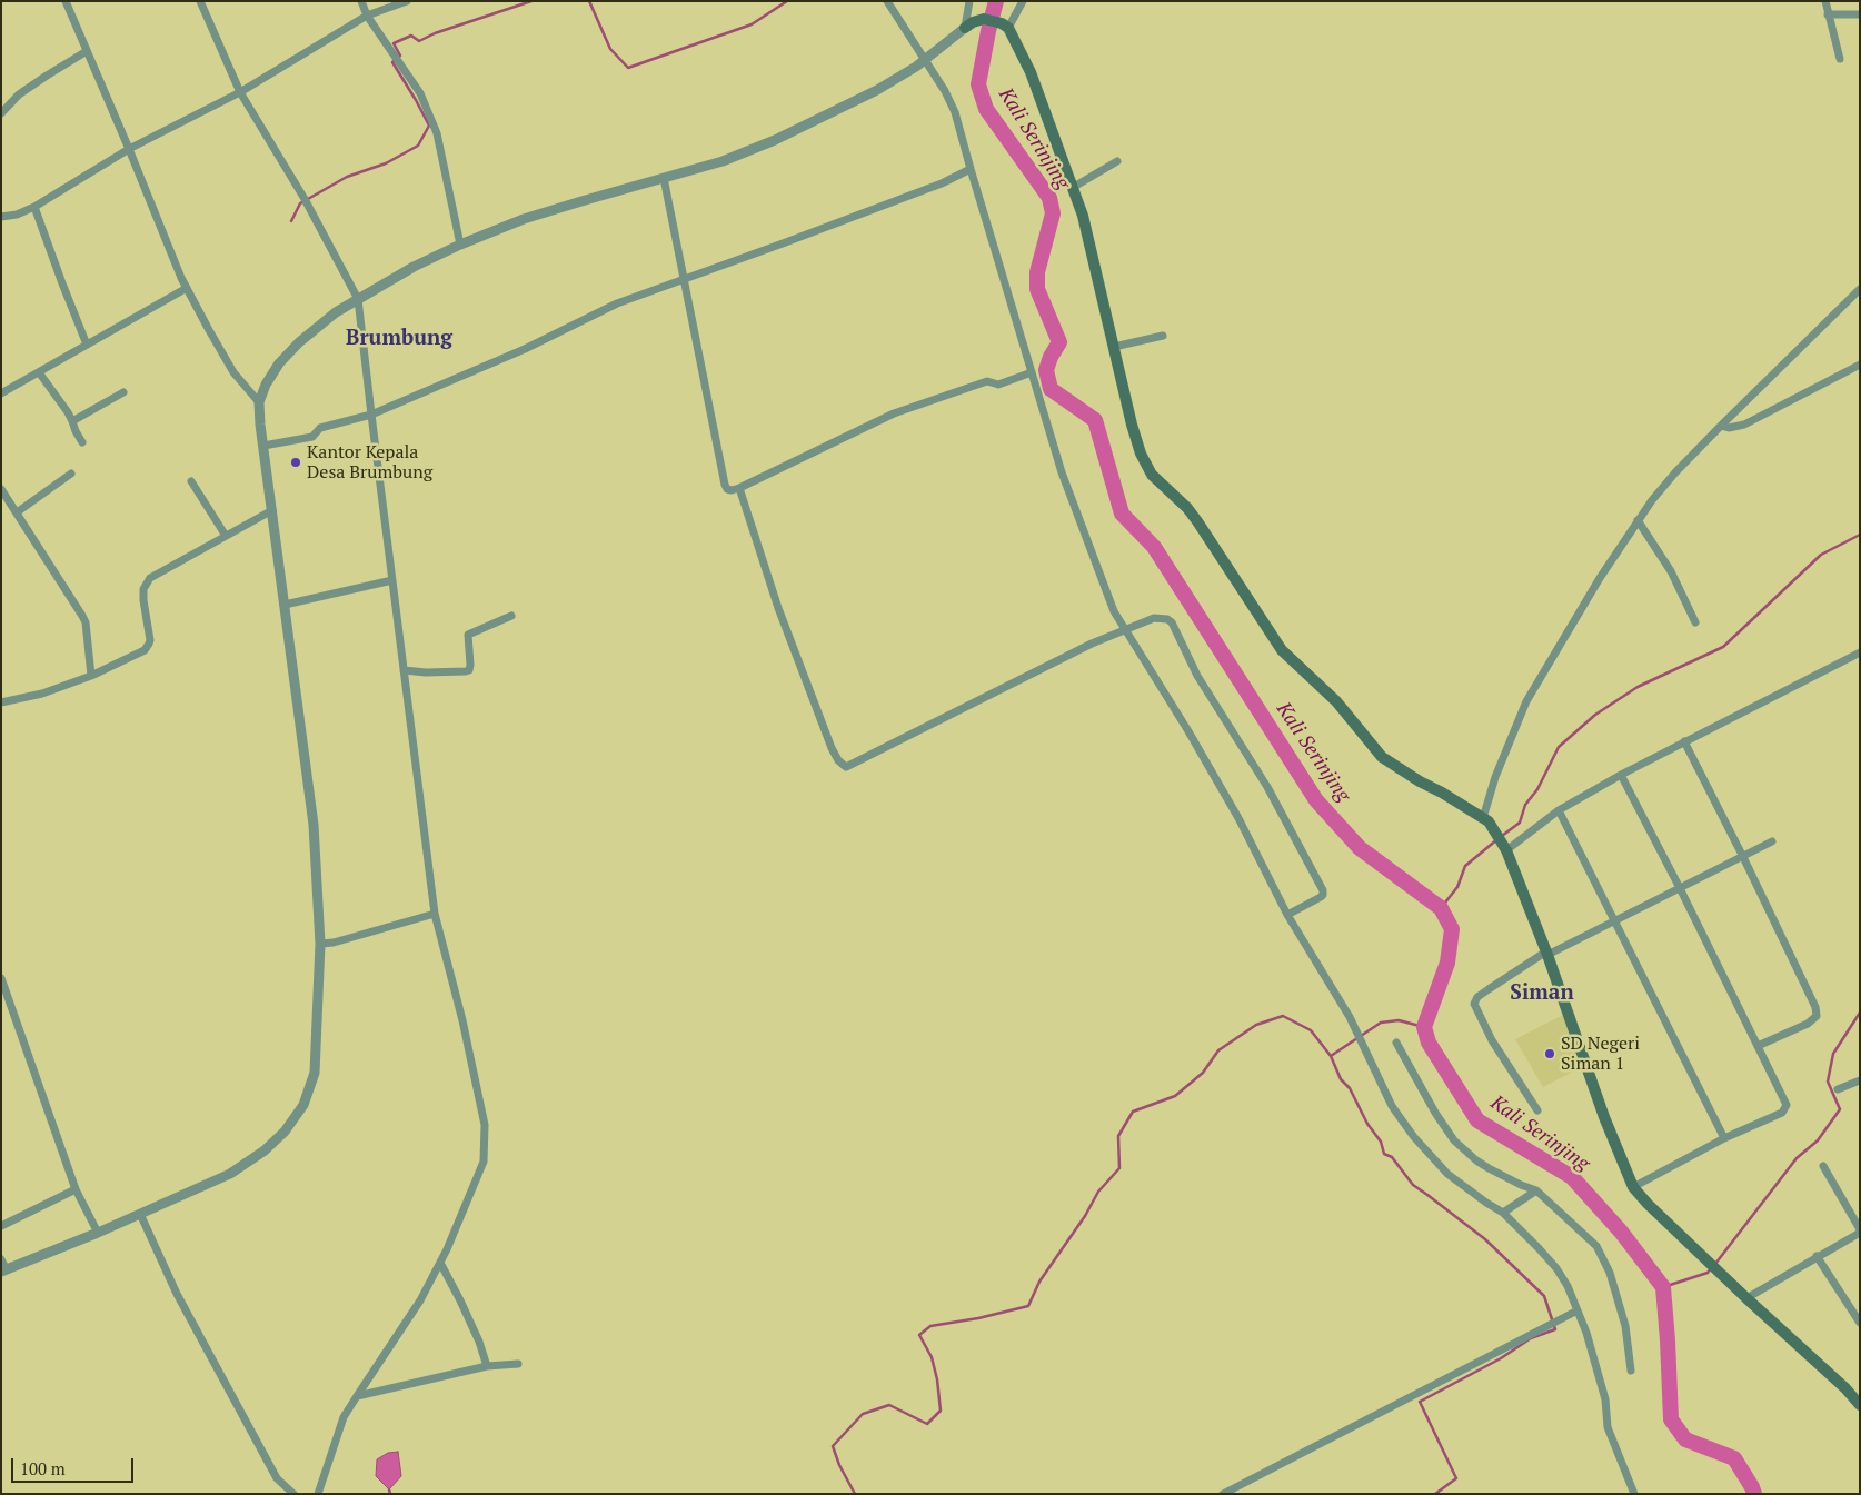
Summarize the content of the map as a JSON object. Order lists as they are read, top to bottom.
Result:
{
  "districts": ["Brumbung", "Siman"],
  "water": ["Kali Serinjing"],
  "places": ["Kantor Kepala Desa Brumbung", "SD Negeri Siman 1"],
  "scale_bar": "100 m"
}
